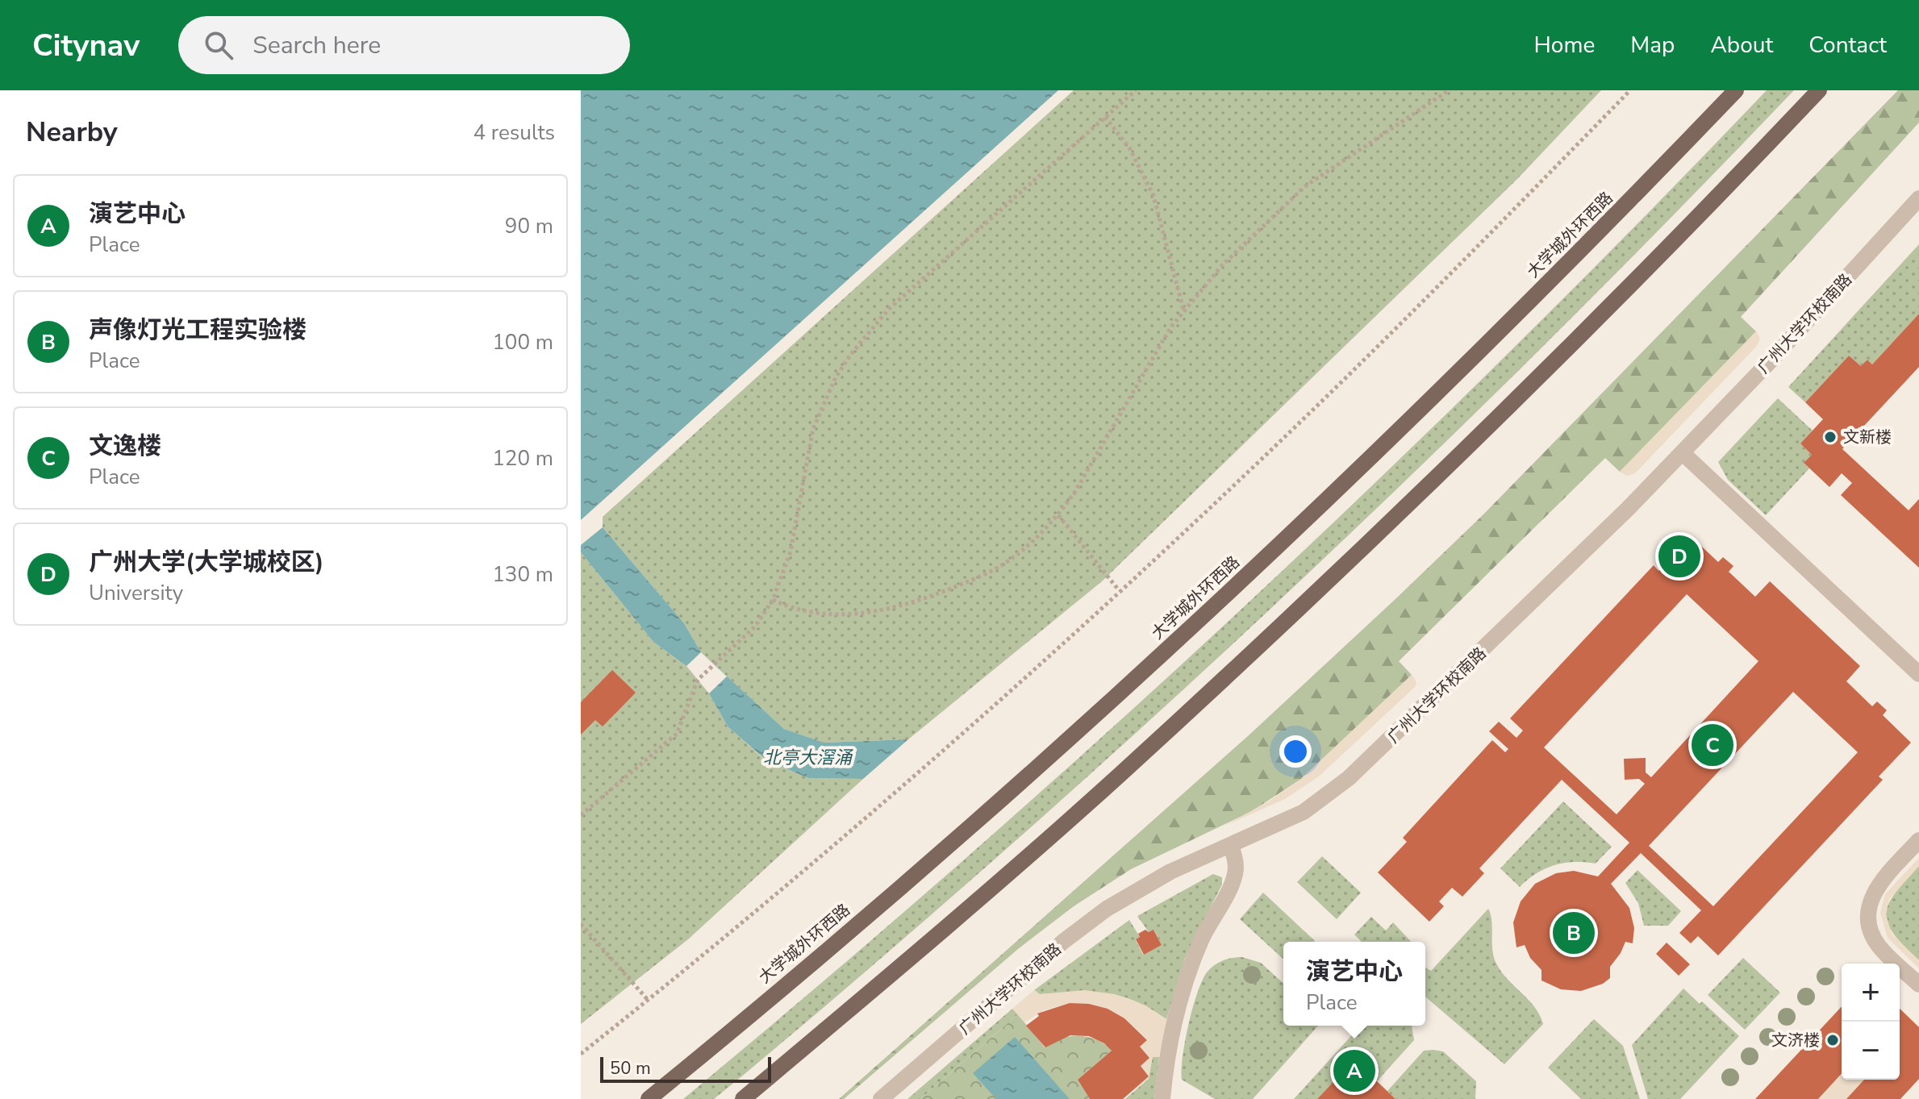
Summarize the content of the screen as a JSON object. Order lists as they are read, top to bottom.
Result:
{
  "streets": {
    "main road": ["大学城外环西路"],
    "lane": ["广州大学环校南路"]
  },
  "water": ["北亭大滘涌"],
  "places": ["文新楼", "文济楼"],
  "scale_bar": "50 m",
  "page": {
    "header": "Citynav",
    "search": "Search here",
    "nav": [
      "Home",
      "Map",
      "About",
      "Contact"
    ],
    "heading": ["Nearby", "4 results"],
    "list": [
      {
        "mark": "A",
        "name": "演艺中心",
        "note": "Place",
        "value": "90 m"
      },
      {
        "mark": "B",
        "name": "声像灯光工程实验楼",
        "note": "Place",
        "value": "100 m"
      },
      {
        "mark": "C",
        "name": "文逸楼",
        "note": "Place",
        "value": "120 m"
      },
      {
        "mark": "D",
        "name": "广州大学(大学城校区)",
        "note": "University",
        "value": "130 m"
      }
    ],
    "pins": [
      "D",
      "C",
      "B",
      "A"
    ],
    "popup": ["演艺中心", "Place"],
    "map_buttons": ["+", "−"],
    "scale": "50 m"
  }
}
